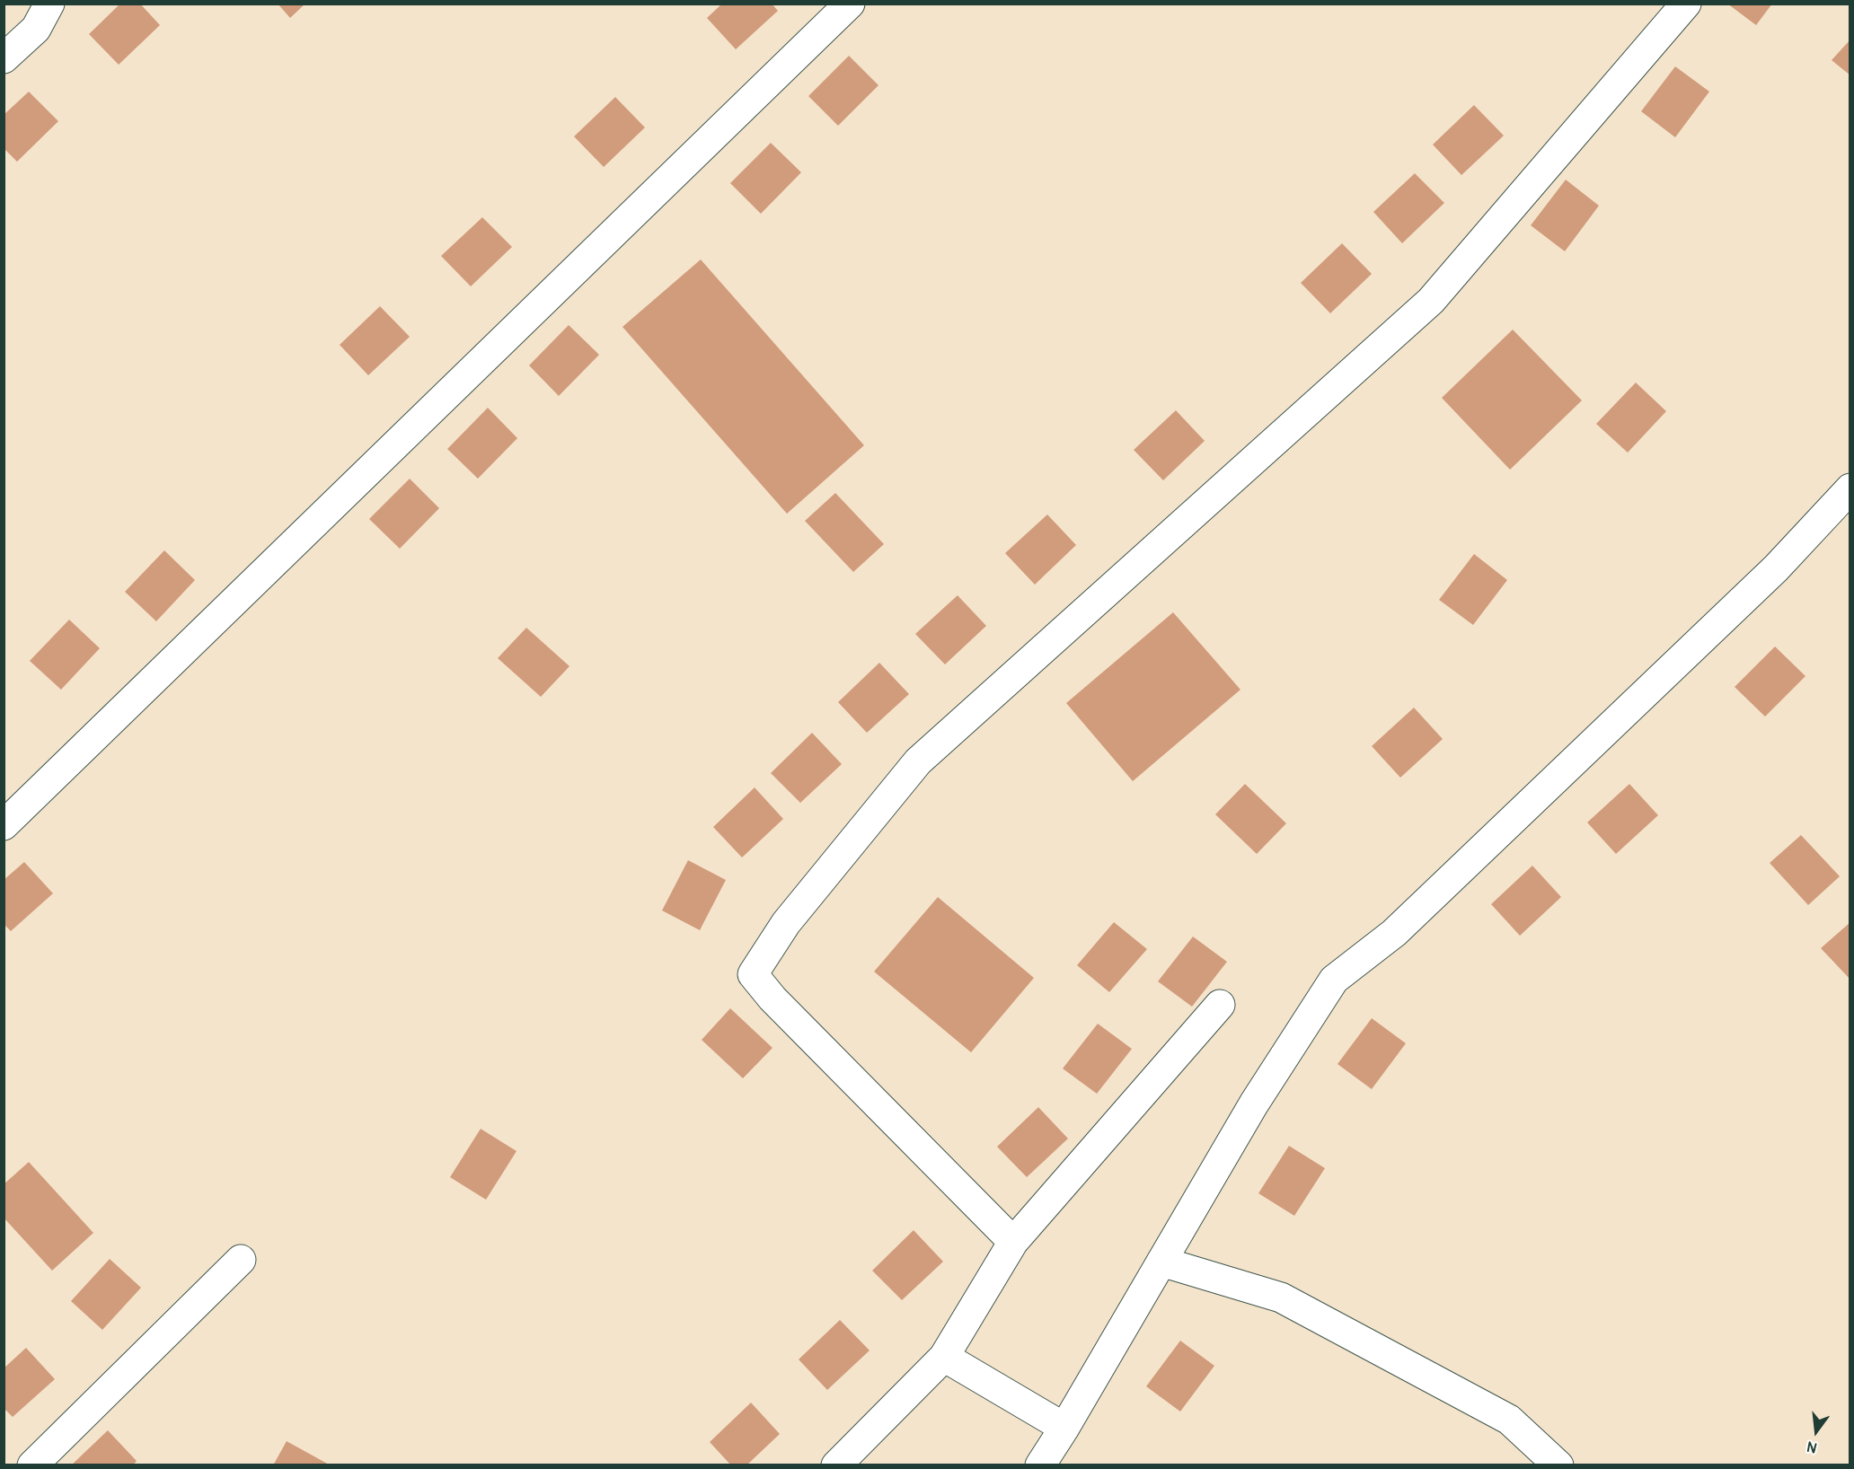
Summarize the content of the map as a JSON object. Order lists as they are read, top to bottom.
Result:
{
  "north": "bottom"
}
